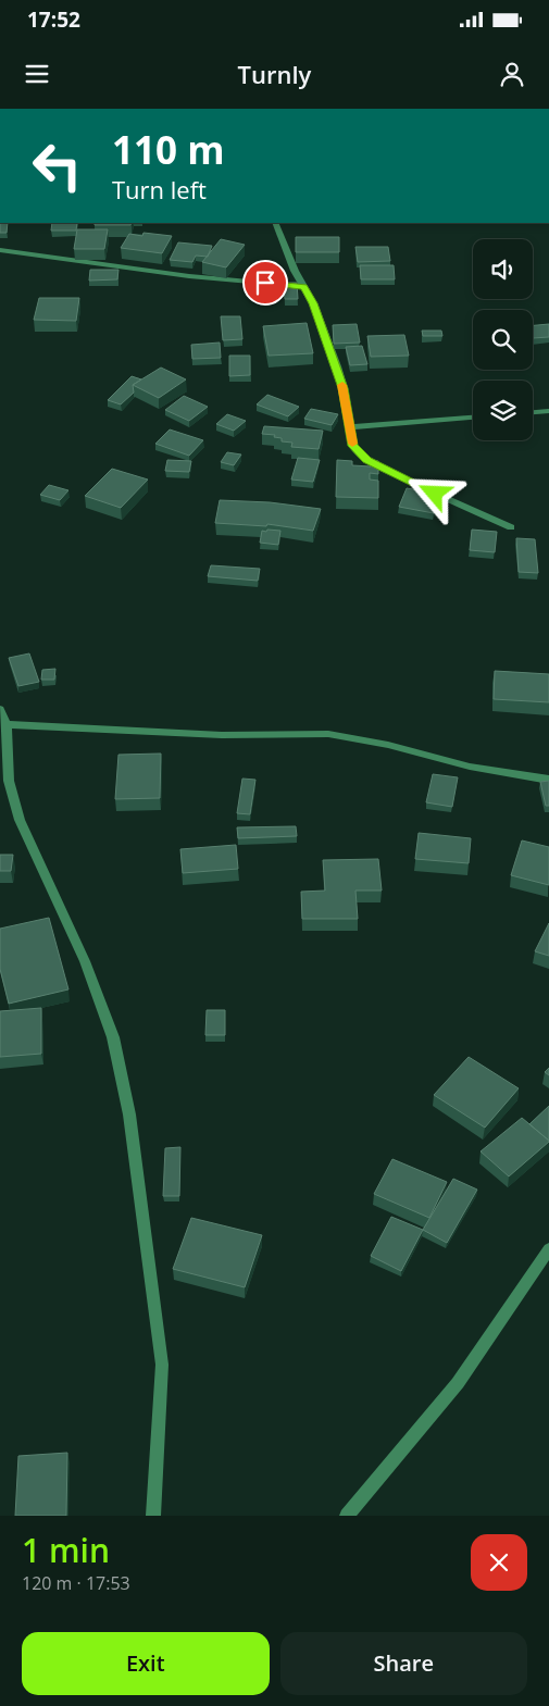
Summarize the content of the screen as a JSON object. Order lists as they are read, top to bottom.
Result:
{
  "page": {
    "status": "17:52",
    "header": "Turnly",
    "turn": ["110 m", "Turn left"],
    "heading": ["1 min", "120 m · 17:53"],
    "buttons": ["Exit", "Share"]
  }
}
